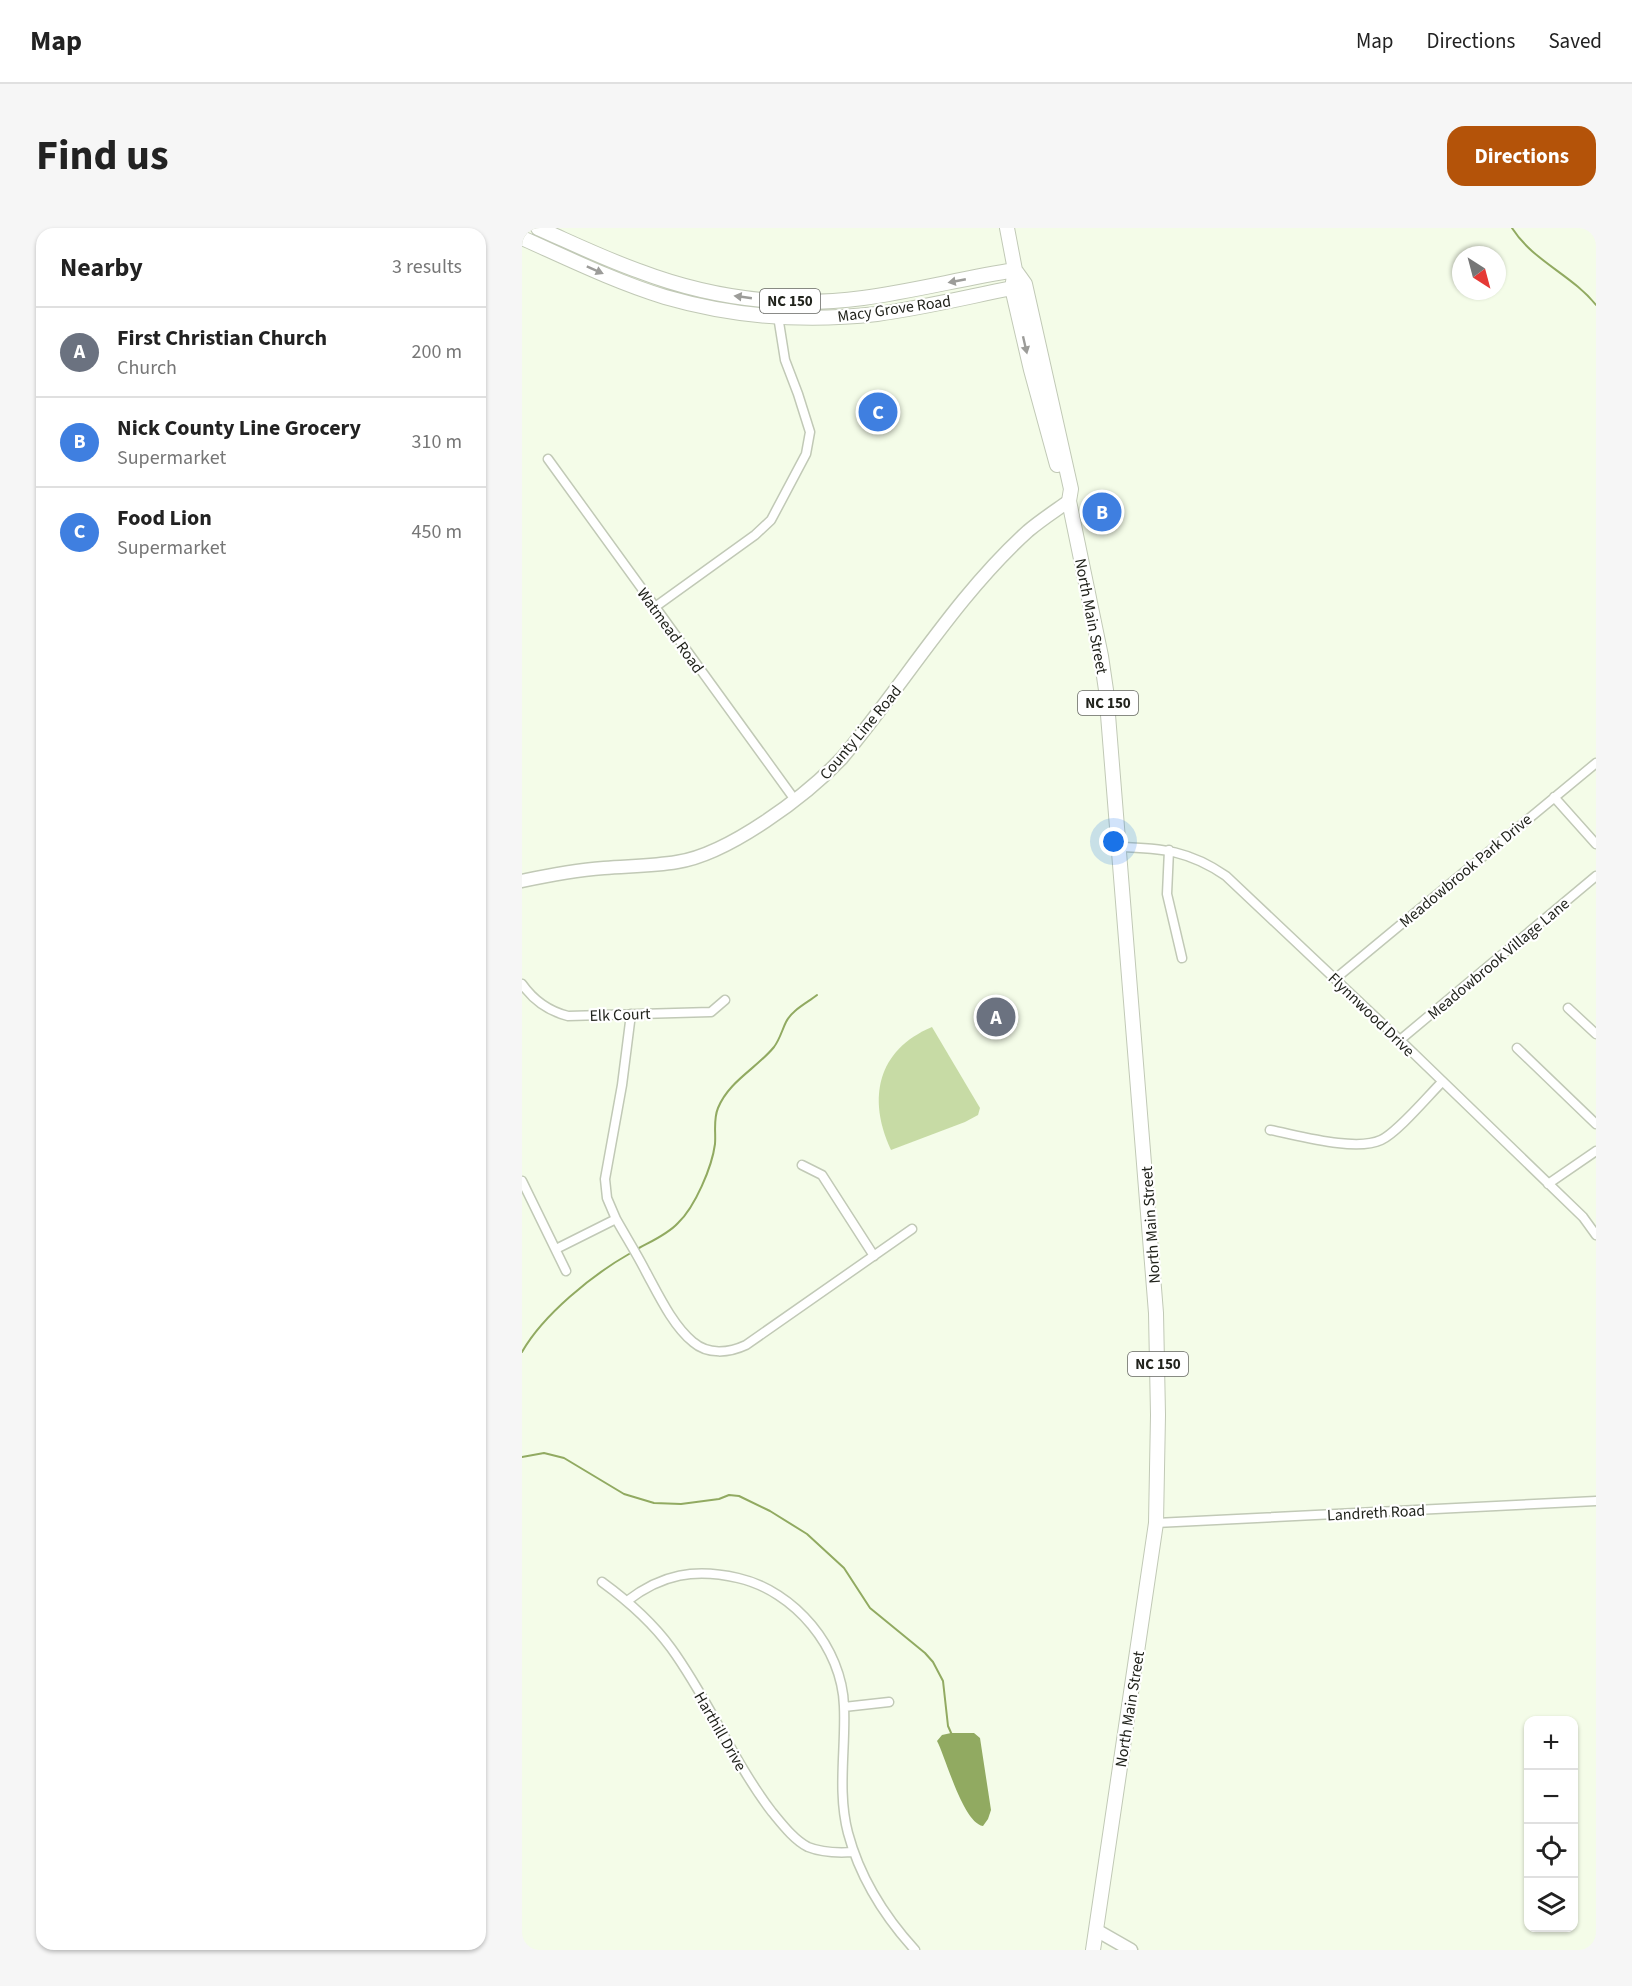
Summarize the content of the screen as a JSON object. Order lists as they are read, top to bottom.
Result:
{
  "streets": {
    "main road": ["NC 150", "Macy Grove Road", "North Main Street"],
    "street": [
      "Watmead Road",
      "County Line Road",
      "Meadowbrook Park Drive",
      "Meadowbrook Village Lane",
      "Elk Court",
      "Flynnwood Drive",
      "Landreth Road",
      "Harthill Drive"
    ]
  },
  "crossings": [
    ["Macy Grove Road", "North Main Street"],
    ["North Main Street", "County Line Road"],
    ["North Main Street", "Flynnwood Drive"],
    ["North Main Street", "Landreth Road"],
    ["Watmead Road", "County Line Road"],
    ["Meadowbrook Park Drive", "Flynnwood Drive"],
    ["Meadowbrook Village Lane", "Flynnwood Drive"]
  ],
  "north": "bottom right",
  "page": {
    "header": "Map",
    "nav": ["Map", "Directions", "Saved"],
    "title": "Find us",
    "buttons": "Directions",
    "heading": ["Nearby", "3 results"],
    "list": [
      {
        "mark": "A",
        "name": "First Christian Church",
        "note": "Church",
        "value": "200 m"
      },
      {
        "mark": "B",
        "name": "Nick County Line Grocery",
        "note": "Supermarket",
        "value": "310 m"
      },
      {
        "mark": "C",
        "name": "Food Lion",
        "note": "Supermarket",
        "value": "450 m"
      }
    ],
    "pins": ["C", "B", "A"],
    "map_buttons": ["+", "−"]
  }
}
